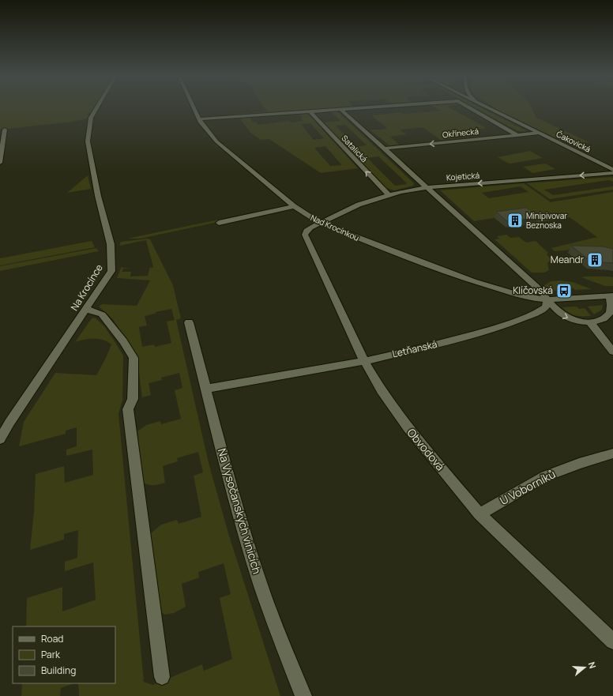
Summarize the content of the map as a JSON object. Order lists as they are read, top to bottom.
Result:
{
  "streets": {
    "street": [
      "Okřínecká",
      "Čakovická",
      "Satalická",
      "Kojetická",
      "Nad Krocínkou",
      "Na Krocínce",
      "Letňanská",
      "Obvodová",
      "U Voborníků",
      "Na Vysočanských vinicích"
    ]
  },
  "crossings": [
    ["Okřínecká", "Čakovická"],
    ["Satalická", "Kojetická"],
    ["Kojetická", "Nad Krocínkou"],
    ["Kojetická", "Obvodová"],
    ["Nad Krocínkou", "Letňanská"],
    ["Nad Krocínkou", "Obvodová"],
    ["Letňanská", "Obvodová"],
    ["Letňanská", "Na Vysočanských vinicích"],
    ["Obvodová", "U Voborníků"]
  ],
  "one_way": ["Okřínecká", "Kojetická"],
  "places": {
    "building": ["Minipivovar Beznoska", "Meandr"],
    "bus stop": ["Klíčovská"]
  },
  "legend": ["Road", "Park", "Building"],
  "north": "right"
}
